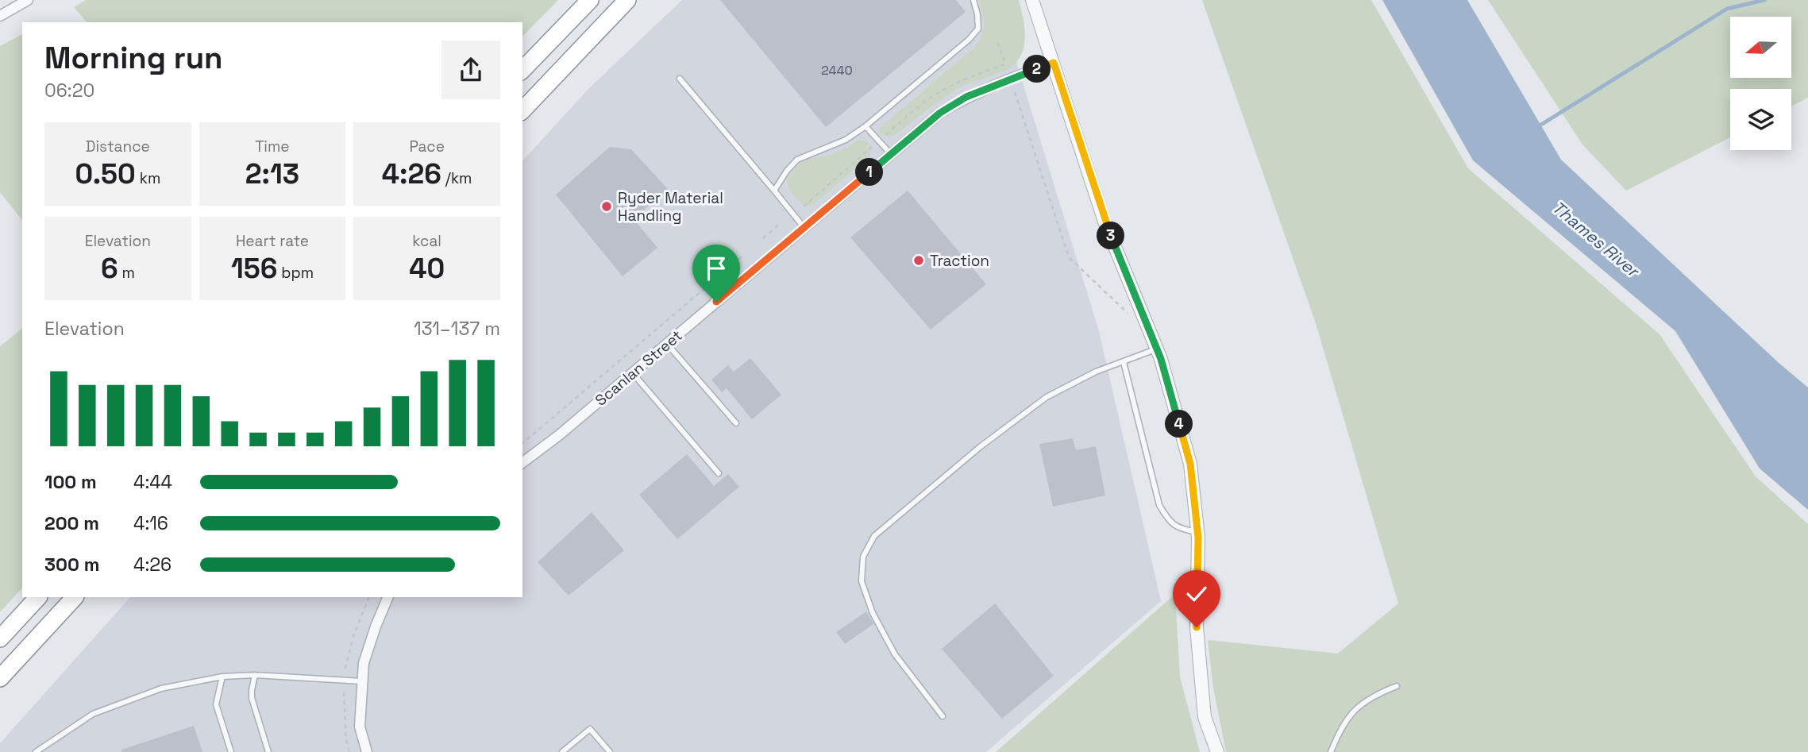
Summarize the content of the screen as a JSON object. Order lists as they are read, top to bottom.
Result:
{
  "streets": {
    "street": ["Scanlan Street"]
  },
  "water": ["Thames River"],
  "places": ["Ryder Material Handling", "Traction"],
  "house_numbers": ["2440"],
  "north": "left",
  "page": {
    "heading": ["Morning run", "06:20"],
    "pins": [
      "2",
      "1",
      "3",
      "4"
    ],
    "stats": [
      ["Distance", "0.50 km"],
      ["Time", "2:13"],
      ["Pace", "4:26 /km"],
      ["Elevation", "6 m"],
      ["Heart rate", "156 bpm"],
      ["kcal", "40"]
    ],
    "chart": ["Elevation", "131–137 m"],
    "list": [
      {
        "name": "100 m",
        "note": "4:44"
      },
      {
        "name": "200 m",
        "note": "4:16"
      },
      {
        "name": "300 m",
        "note": "4:26"
      }
    ]
  }
}
